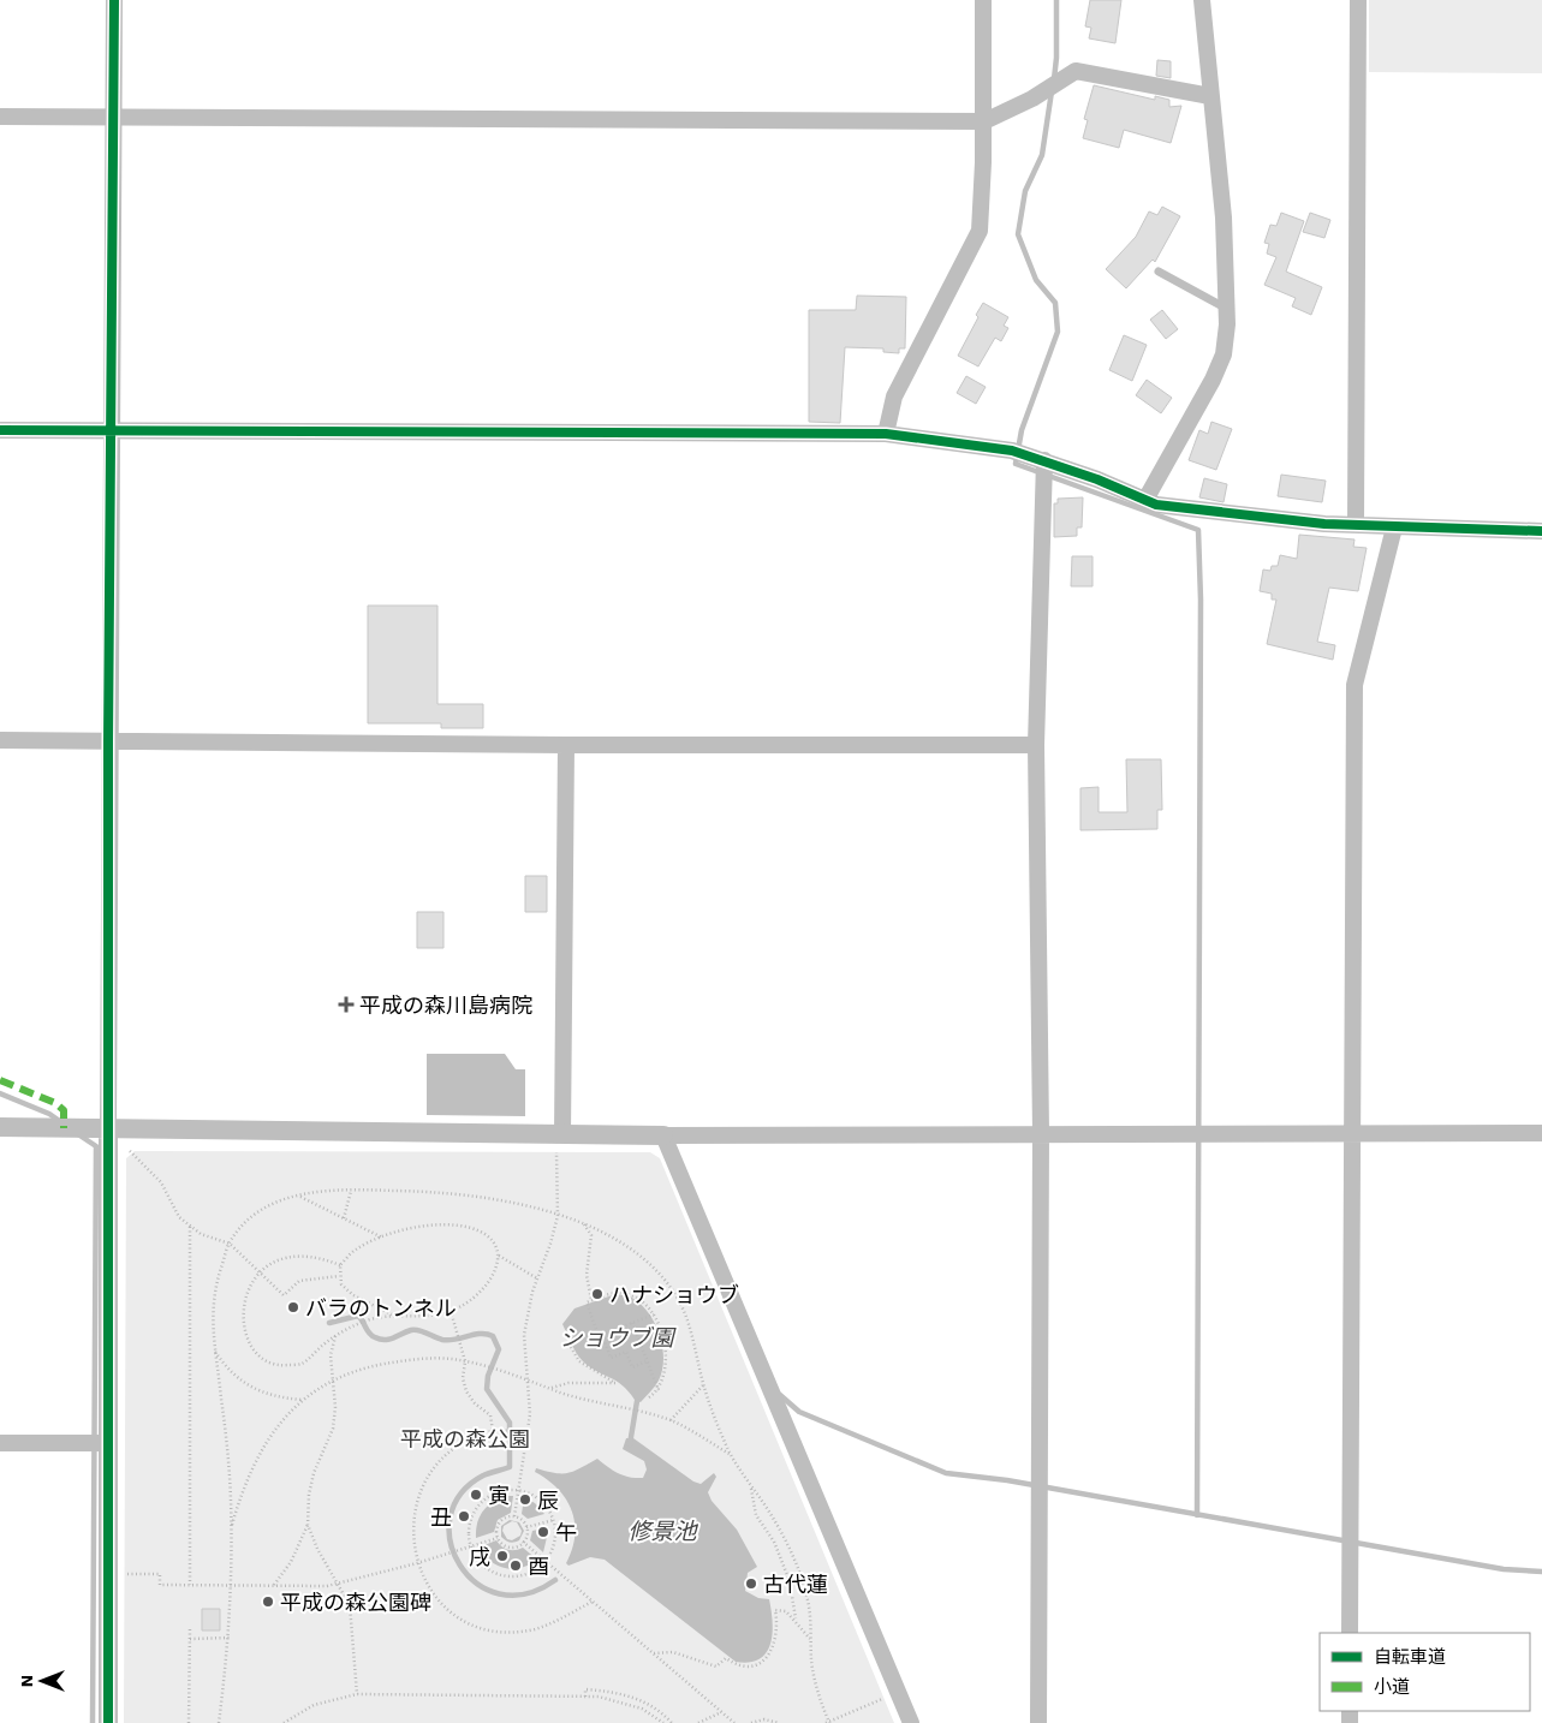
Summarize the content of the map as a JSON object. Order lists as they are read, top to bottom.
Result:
{
  "water": ["ショウブ園", "修景池"],
  "parks": ["平成の森公園"],
  "places": {
    "health": ["平成の森川島病院"],
    "other": [
      "ハナショウブ",
      "バラのトンネル",
      "寅",
      "辰",
      "丑",
      "午",
      "戌",
      "酉",
      "古代蓮",
      "平成の森公園碑"
    ]
  },
  "legend": ["自転車道", "小道"],
  "north": "left"
}
